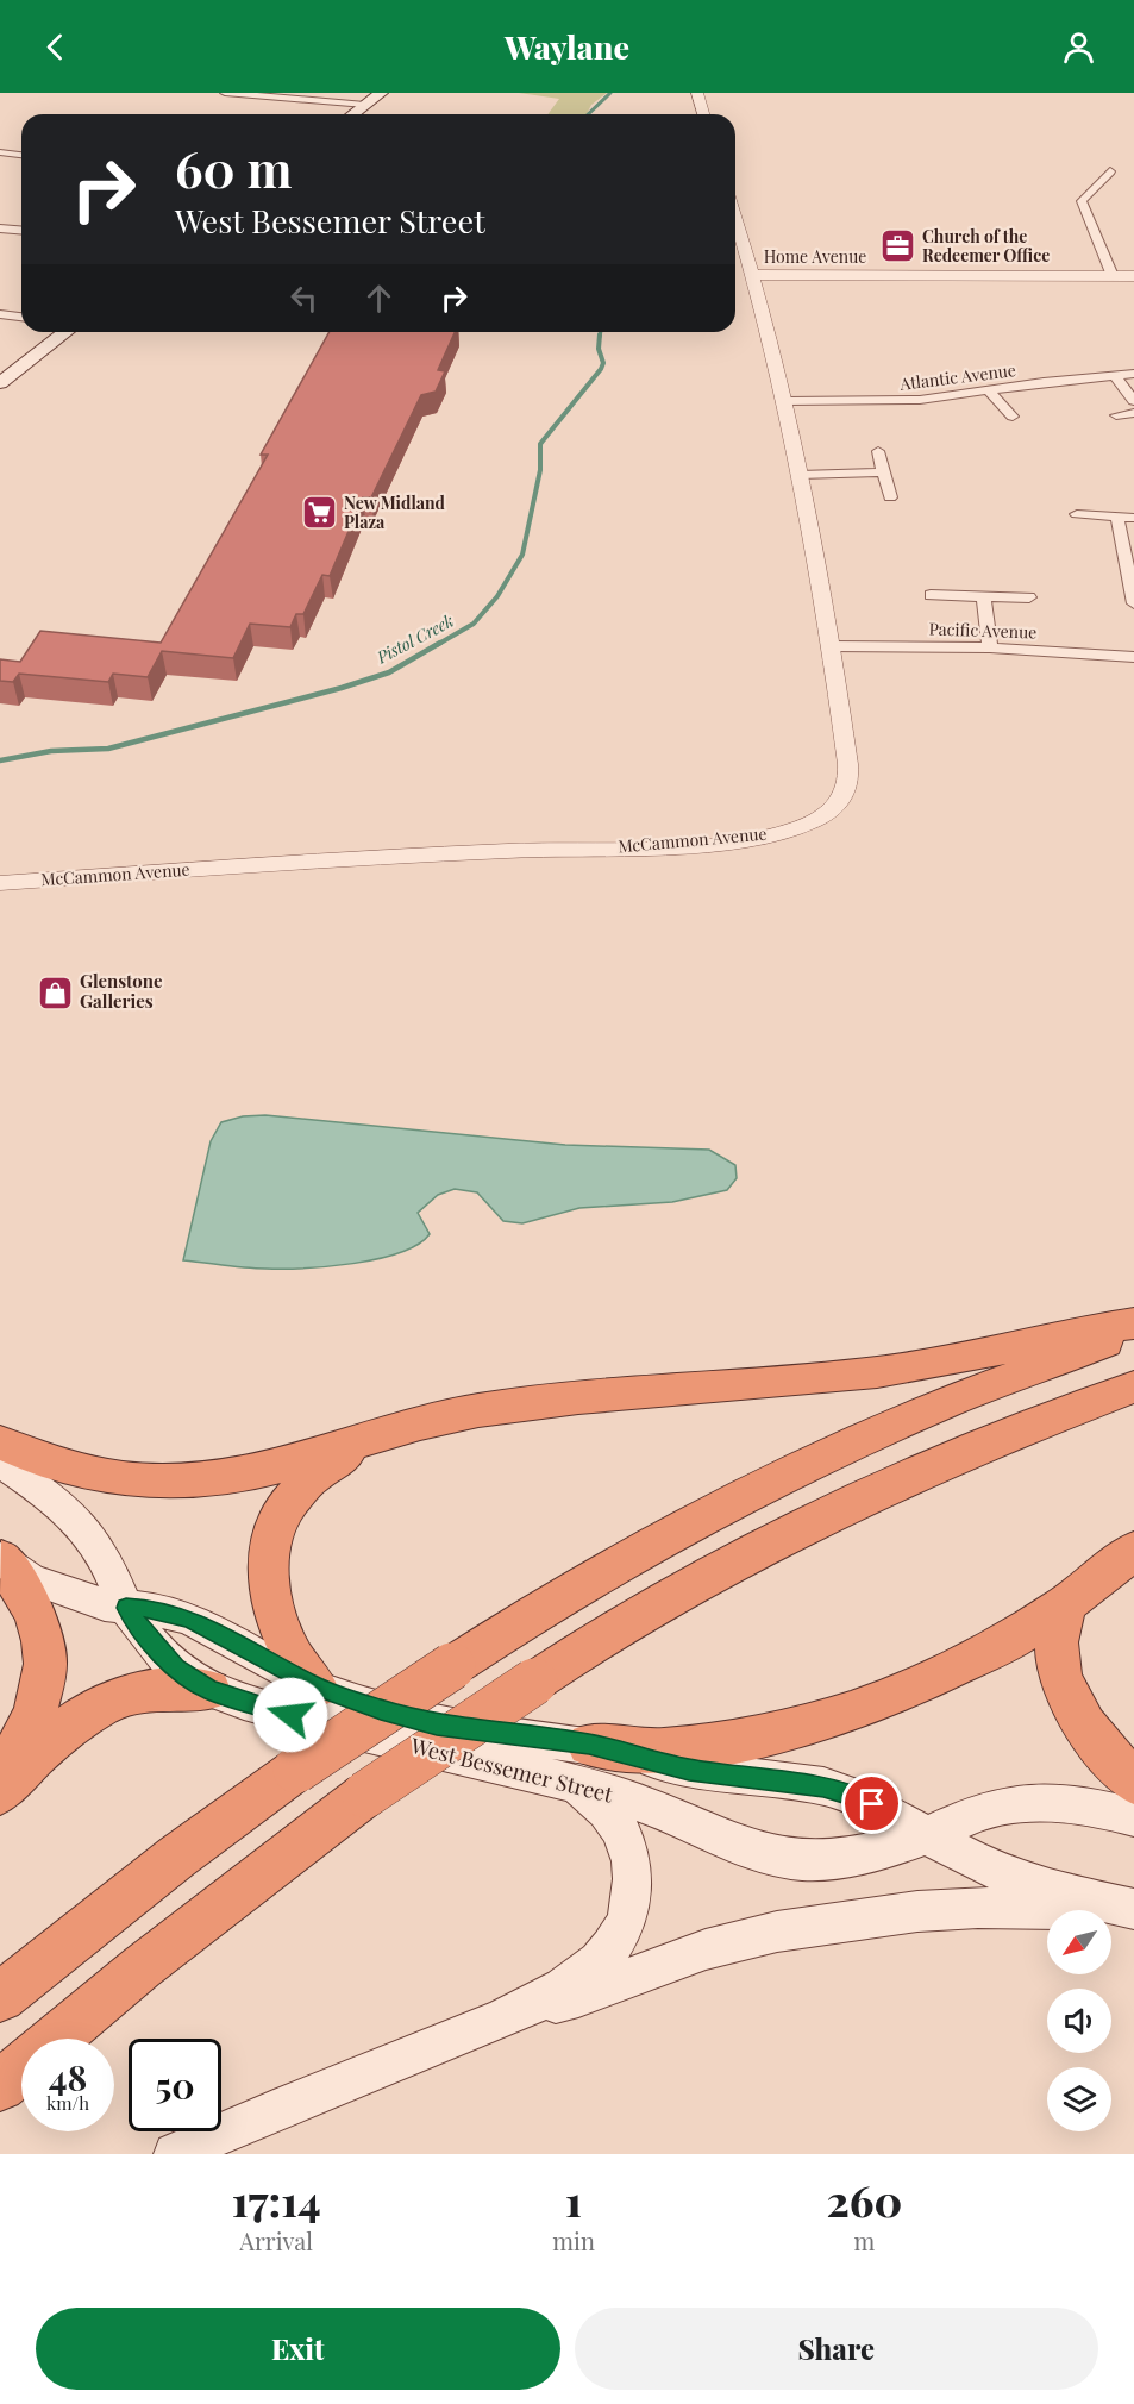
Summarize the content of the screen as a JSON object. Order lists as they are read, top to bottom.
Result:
{
  "streets": {
    "main road": ["West Bessemer Street"],
    "street": [
      "Home Avenue",
      "Atlantic Avenue",
      "Pacific Avenue",
      "McCammon Avenue"
    ]
  },
  "crossings": [
    ["Home Avenue", "McCammon Avenue"],
    ["Atlantic Avenue", "McCammon Avenue"],
    ["Pacific Avenue", "McCammon Avenue"]
  ],
  "water": ["Pistol Creek"],
  "places": {
    "office": ["Church of the Redeemer Office"],
    "supermarket": ["New Midland Plaza"],
    "shop": ["Glenstone Galleries"]
  },
  "north": "bottom left",
  "page": {
    "header": "Waylane",
    "turn": ["60 m", "West Bessemer Street"],
    "speed": "48 km/h",
    "limit": "50",
    "eta": [
      "17:14",
      "Arrival",
      "1",
      "min",
      "260",
      "m"
    ],
    "buttons": ["Exit", "Share"]
  }
}
